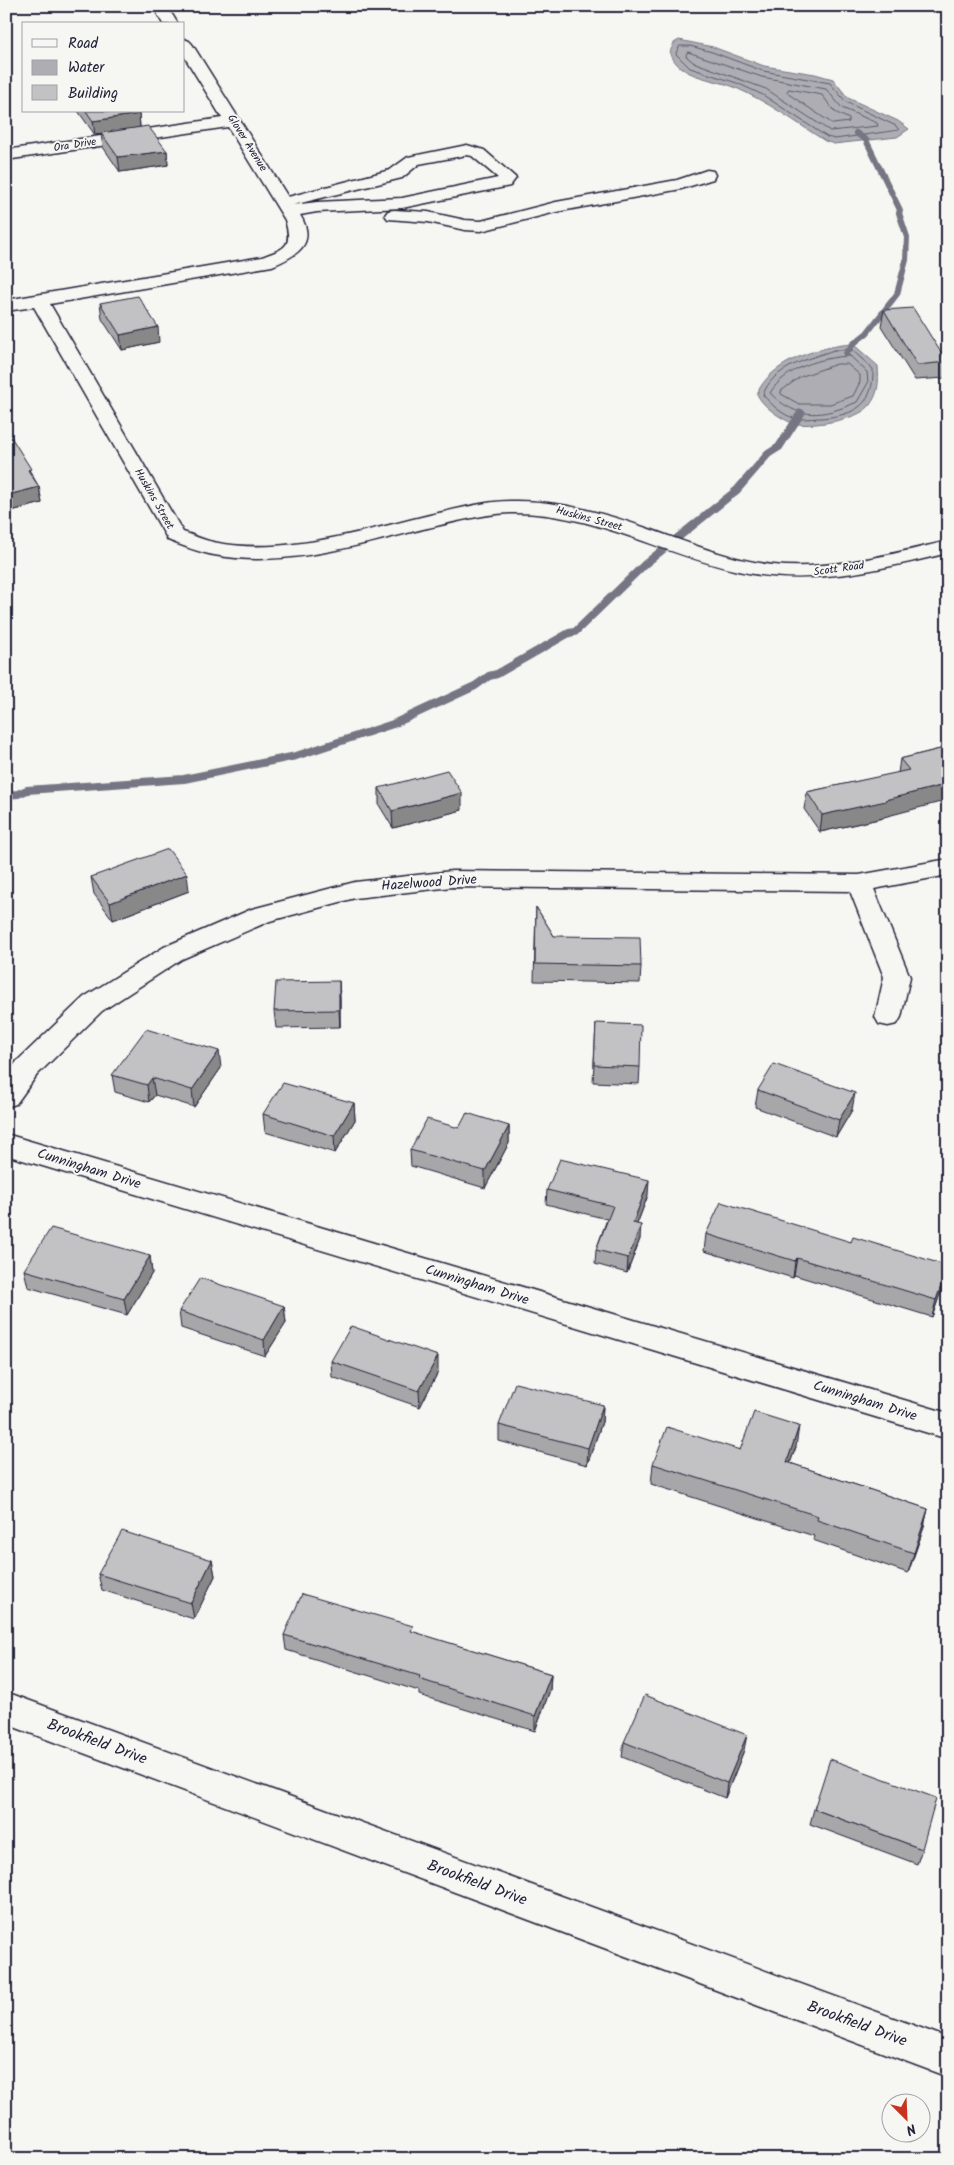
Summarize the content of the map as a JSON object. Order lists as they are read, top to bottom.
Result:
{
  "streets": {
    "street": [
      "Glover Avenue",
      "Ora Drive",
      "Huskins Street",
      "Scott Road",
      "Hazelwood Drive",
      "Cunningham Drive",
      "Brookfield Drive"
    ]
  },
  "crossings": [
    ["Glover Avenue", "Ora Drive"],
    ["Huskins Street", "Scott Road"]
  ],
  "legend": ["Road", "Water", "Building"],
  "north": "bottom right"
}
